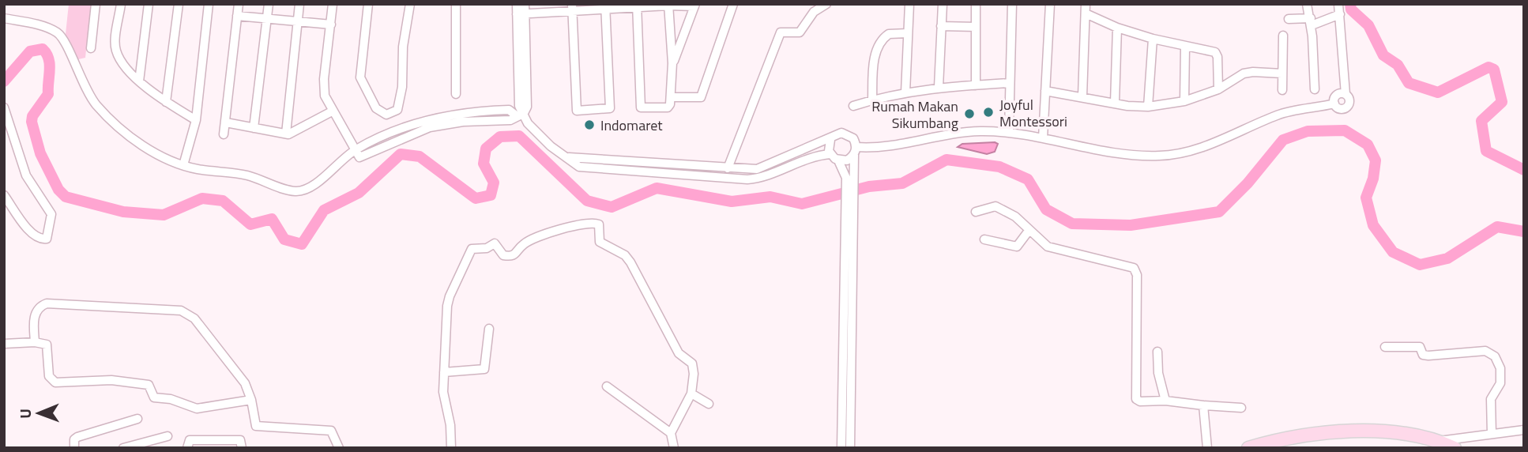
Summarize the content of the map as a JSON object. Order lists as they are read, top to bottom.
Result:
{
  "places": ["Joyful Montessori", "Rumah Makan Sikumbang", "Indomaret"],
  "north": "left"
}
